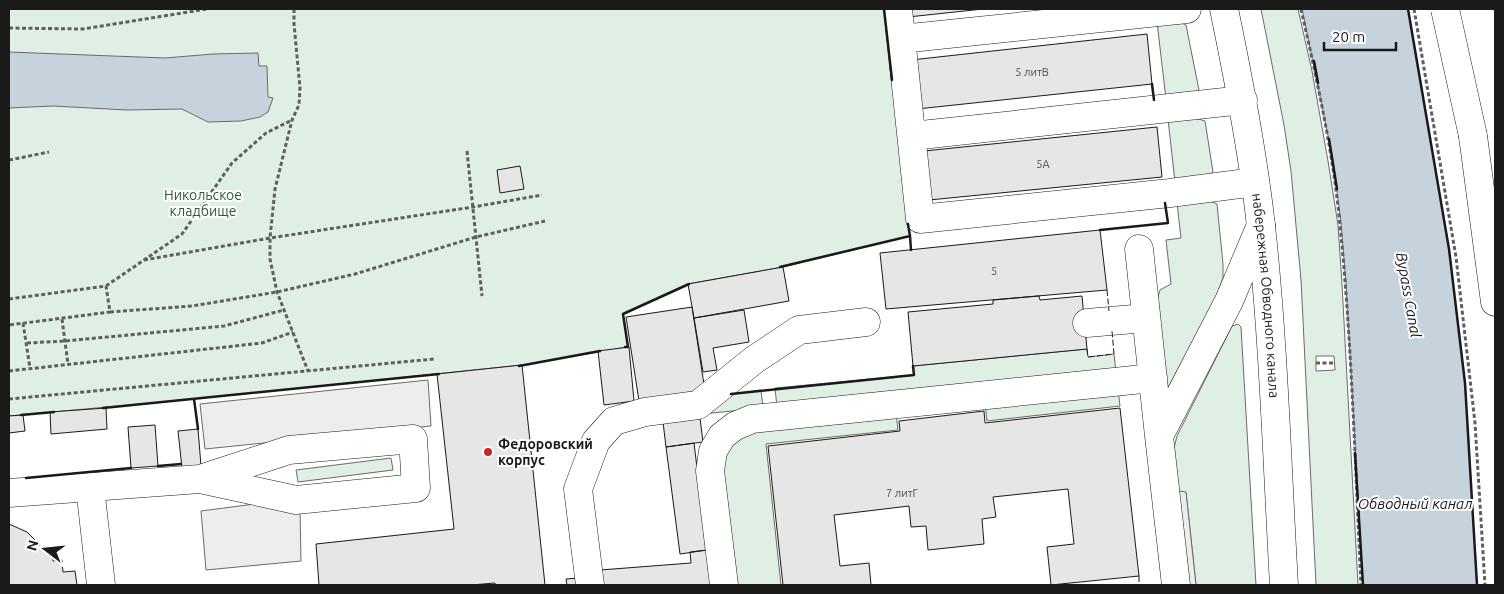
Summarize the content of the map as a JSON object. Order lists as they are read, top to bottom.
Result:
{
  "streets": {
    "main road": ["набережная Обводного канала"]
  },
  "water": ["Bypass Canal", "Обводный канал"],
  "parks": ["Никольское кладбище"],
  "places": ["Федоровский корпус"],
  "house_numbers": [
    "5 литВ",
    "5А",
    "5",
    "7 литГ"
  ],
  "scale_bar": "20 m",
  "north": "left"
}
